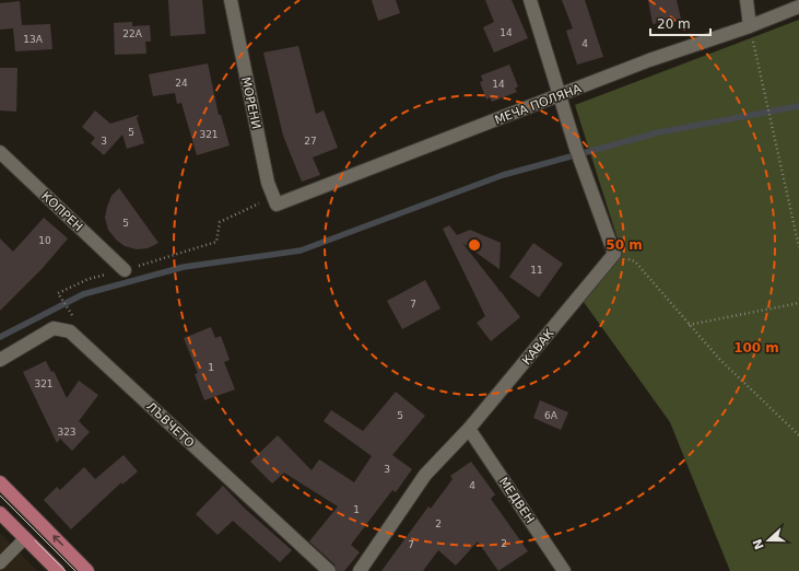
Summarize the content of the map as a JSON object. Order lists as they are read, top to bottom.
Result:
{
  "streets": {
    "street": [
      "МОРЕНИ",
      "МЕЧА ПОЛЯНА",
      "КОПРЕН",
      "КАВАК",
      "ЛЪВЧЕТО",
      "МЕДВЕН"
    ]
  },
  "crossings": [
    ["МОРЕНИ", "МЕЧА ПОЛЯНА"],
    ["КАВАК", "МЕДВЕН"]
  ],
  "house_numbers": [
    "14",
    "22А",
    "13А",
    "4",
    "24",
    "14",
    "5",
    "321",
    "3",
    "27",
    "5",
    "10",
    "11",
    "7",
    "1",
    "321",
    "5",
    "6А",
    "323",
    "3",
    "4",
    "1",
    "2",
    "2",
    "7"
  ],
  "scale_bar": "20 m",
  "north": "left",
  "rings": ["50 m", "100 m"]
}
